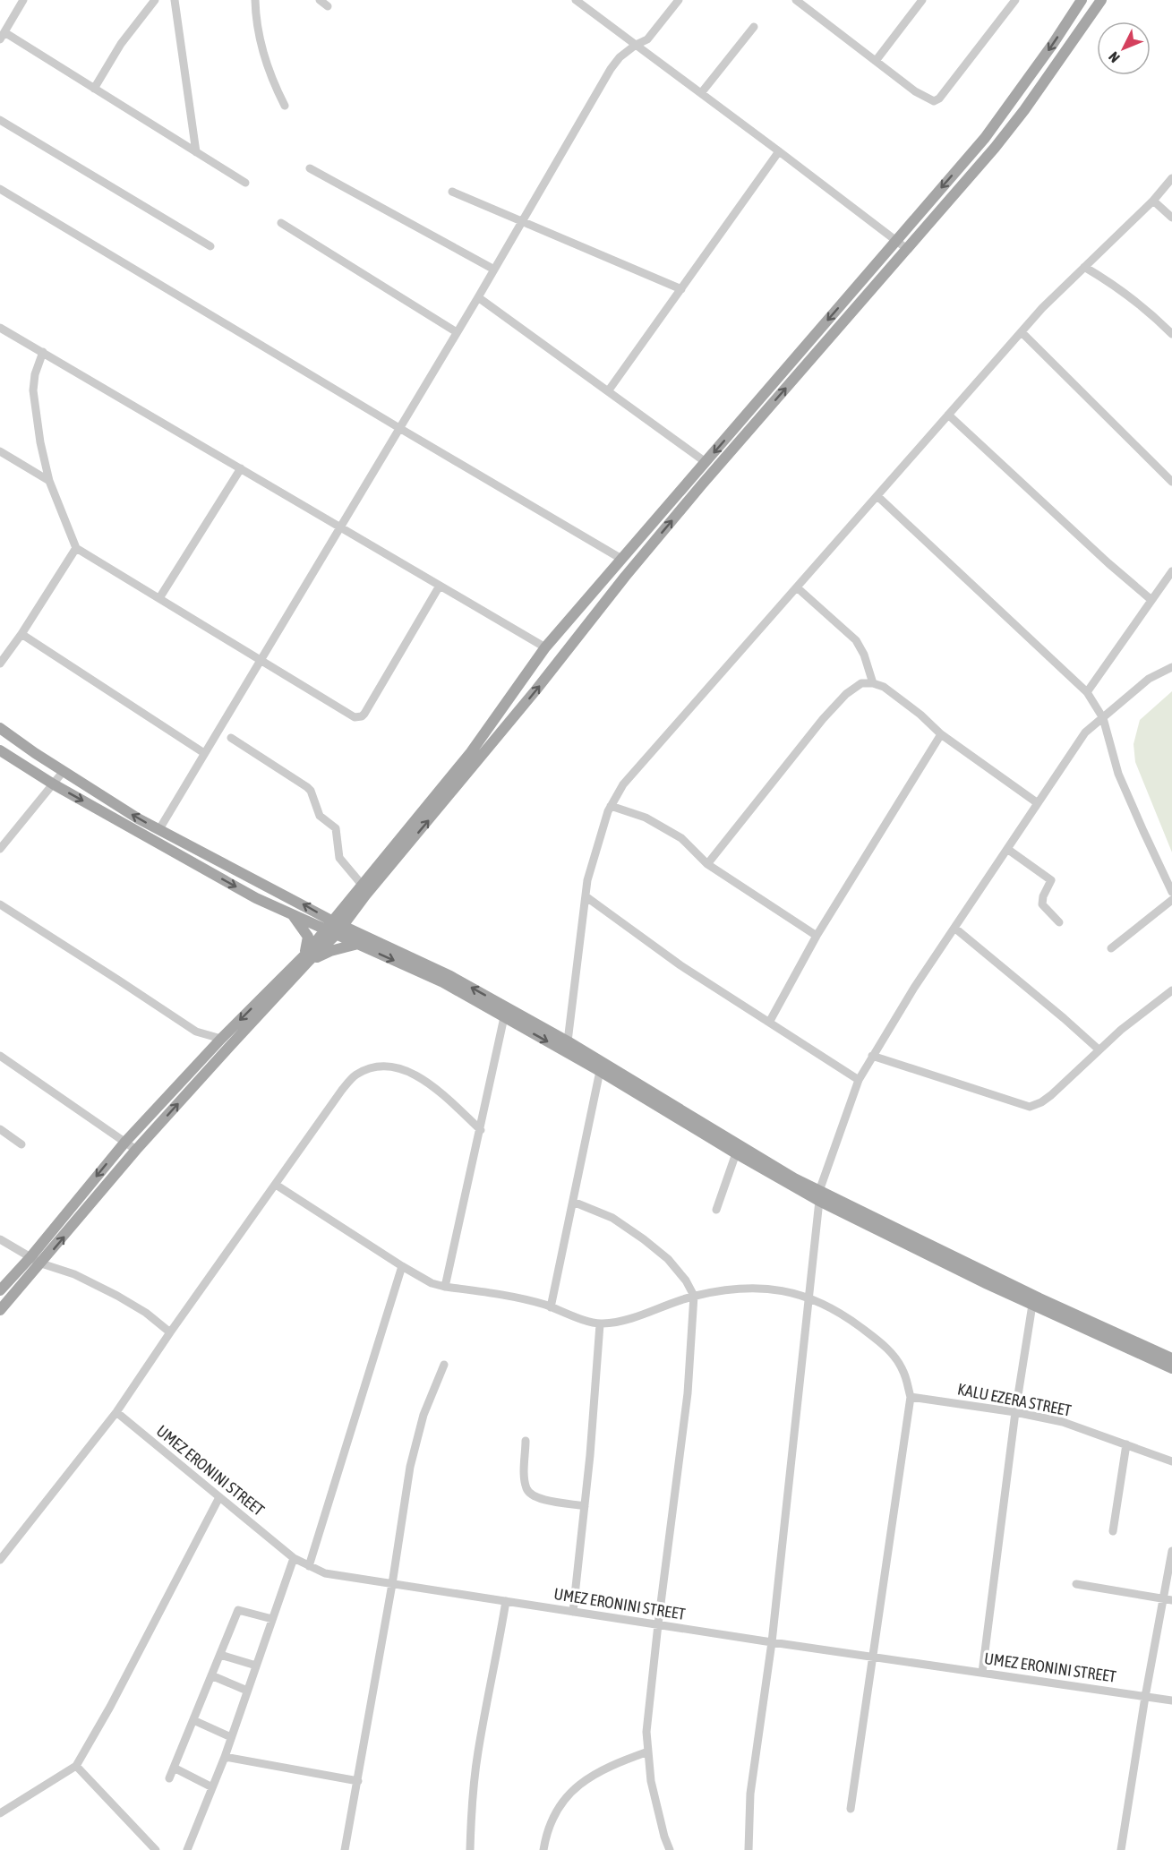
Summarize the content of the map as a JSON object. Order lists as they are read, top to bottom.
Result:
{
  "streets": {
    "street": ["KALU EZERA STREET", "UMEZ ERONINI STREET"]
  },
  "north": "bottom left"
}
